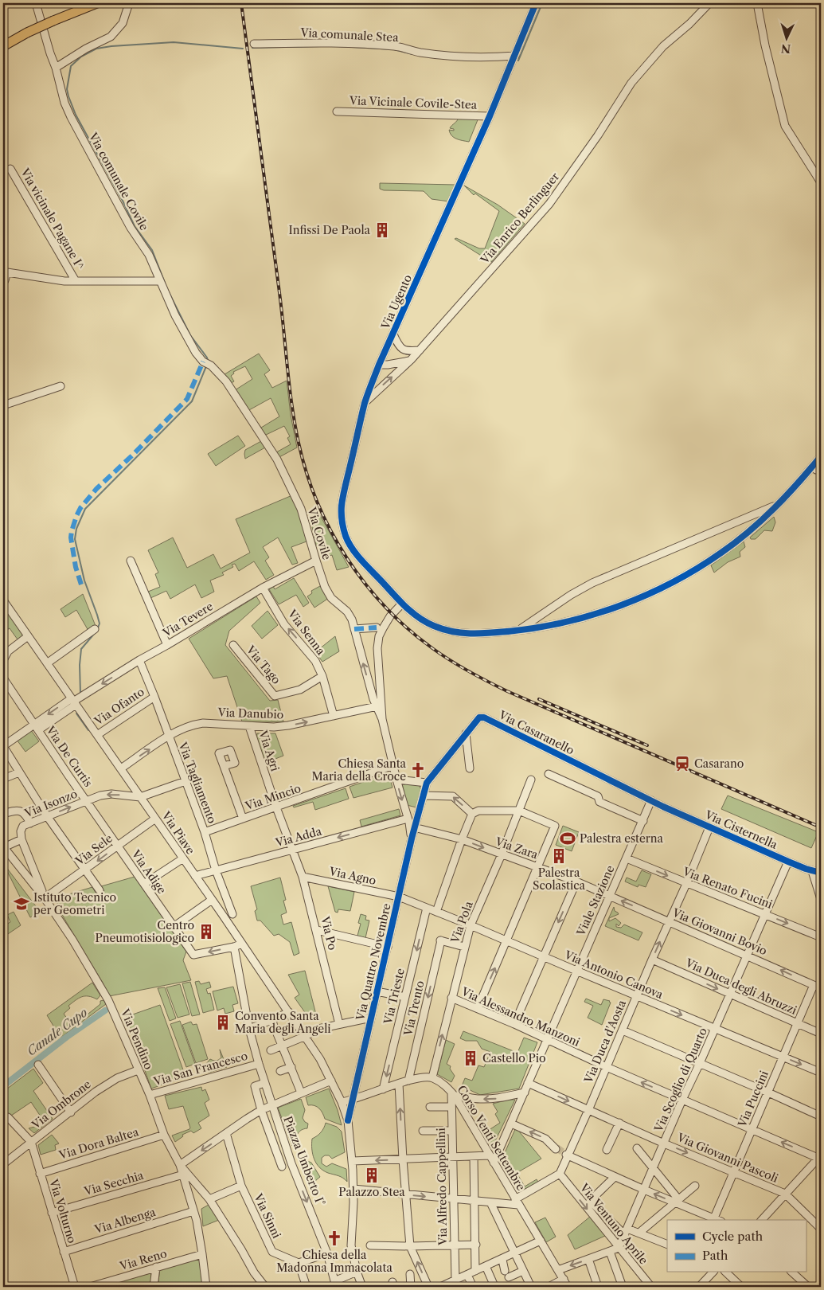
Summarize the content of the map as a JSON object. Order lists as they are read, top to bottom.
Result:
{
  "streets": {
    "street": [
      "Via comunale Stea",
      "Via Vicinale Covile-Stea",
      "Via comunale Covile",
      "Via Enrico Berlinguer",
      "Via vicinale Pagane I^",
      "Via Ugento",
      "Via Covile",
      "Via Tevere",
      "Via Senna",
      "Via Tago",
      "Via Ofanto",
      "Via Danubio",
      "Via Casaranello",
      "Via Agri",
      "Via De Curtis",
      "Via Tagliamento",
      "Via Mincio",
      "Via Isonzo",
      "Via Cisternella",
      "Via Piave",
      "Via Adda",
      "Via Zara",
      "Via Sele",
      "Via Adige",
      "Via Agno",
      "Via Renato Fucini",
      "Viale Stazione",
      "Via Pola",
      "Via Giovanni Bovio",
      "Via Po",
      "Via Quattro Novembre",
      "Via Antonio Canova",
      "Via Duca degli Abruzzi",
      "Via Trieste",
      "Via Trento",
      "Via Alessandro Manzoni",
      "Via Pendino",
      "Via Duca d'Aosta",
      "Via San Francesco",
      "Via Scoglio di Quarto",
      "Via Puccini",
      "Via Ombrone",
      "Corso Venti Settembre",
      "Via Dora Baltea",
      "Via Giovanni Pascoli",
      "Piazza Umberto I°",
      "Via Secchia",
      "Via Alfredo Cappellini",
      "Via Volturno",
      "Via Sinni",
      "Via Albenga",
      "Via Ventuno Aprile",
      "Via Reno"
    ]
  },
  "crossings": [
    ["Via comunale Stea", "Via Ugento"],
    ["Via Vicinale Covile-Stea", "Via Ugento"],
    ["Via comunale Covile", "Via Covile"],
    ["Via Enrico Berlinguer", "Via Ugento"],
    ["Via Covile", "Via Tevere"],
    ["Via Covile", "Via Danubio"],
    ["Via Covile", "Via Mincio"],
    ["Via Covile", "Via Quattro Novembre"],
    ["Via Tevere", "Via Senna"],
    ["Via Tevere", "Via De Curtis"],
    ["Via Tevere", "Via Tagliamento"],
    ["Via Tevere", "Via Piave"],
    ["Via Senna", "Via Tago"],
    ["Via Senna", "Via Danubio"],
    ["Via Ofanto", "Via Tagliamento"],
    ["Via Ofanto", "Via Piave"],
    ["Via Danubio", "Via Agri"],
    ["Via Danubio", "Via Tagliamento"],
    ["Via Danubio", "Via Piave"],
    ["Via Casaranello", "Via Cisternella"],
    ["Via Casaranello", "Viale Stazione"],
    ["Via Casaranello", "Via Quattro Novembre"],
    ["Via Agri", "Via Mincio"],
    ["Via Agri", "Via Adda"],
    ["Via Agri", "Via Po"],
    ["Via De Curtis", "Via Isonzo"],
    ["Via De Curtis", "Via Adige"],
    ["Via Tagliamento", "Via Mincio"],
    ["Via Tagliamento", "Via Isonzo"],
    ["Via Tagliamento", "Via Adda"],
    ["Via Isonzo", "Via Piave"],
    ["Via Isonzo", "Via Adige"],
    ["Via Isonzo", "Via Pendino"],
    ["Via Cisternella", "Viale Stazione"],
    ["Via Cisternella", "Via Duca d'Aosta"],
    ["Via Cisternella", "Via Scoglio di Quarto"],
    ["Via Piave", "Via Adda"],
    ["Via Piave", "Via Sele"],
    ["Via Adda", "Via Po"],
    ["Via Adda", "Via Quattro Novembre"],
    ["Via Zara", "Viale Stazione"],
    ["Via Zara", "Via Pola"],
    ["Via Zara", "Via Giovanni Bovio"],
    ["Via Zara", "Via Quattro Novembre"],
    ["Via Sele", "Via Adige"],
    ["Via Sele", "Via Pendino"],
    ["Via Adige", "Piazza Umberto I°"],
    ["Via Agno", "Via Po"],
    ["Via Agno", "Via Quattro Novembre"],
    ["Via Agno", "Via Antonio Canova"],
    ["Via Renato Fucini", "Viale Stazione"],
    ["Via Renato Fucini", "Via Duca d'Aosta"],
    ["Via Renato Fucini", "Via Scoglio di Quarto"],
    ["Viale Stazione", "Via Giovanni Bovio"],
    ["Viale Stazione", "Via Antonio Canova"],
    ["Viale Stazione", "Via Alessandro Manzoni"],
    ["Viale Stazione", "Corso Venti Settembre"],
    ["Viale Stazione", "Via Giovanni Pascoli"],
    ["Via Pola", "Via Antonio Canova"],
    ["Via Pola", "Via Trento"],
    ["Via Pola", "Via Alessandro Manzoni"],
    ["Via Pola", "Corso Venti Settembre"],
    ["Via Giovanni Bovio", "Via Duca d'Aosta"],
    ["Via Giovanni Bovio", "Via Scoglio di Quarto"],
    ["Via Giovanni Bovio", "Via Puccini"],
    ["Via Quattro Novembre", "Via Antonio Canova"],
    ["Via Antonio Canova", "Via Trieste"],
    ["Via Antonio Canova", "Via Duca d'Aosta"],
    ["Via Antonio Canova", "Via Scoglio di Quarto"],
    ["Via Antonio Canova", "Via Puccini"],
    ["Via Duca degli Abruzzi", "Via Duca d'Aosta"],
    ["Via Duca degli Abruzzi", "Via Scoglio di Quarto"],
    ["Via Duca degli Abruzzi", "Via Puccini"],
    ["Via Alessandro Manzoni", "Via Duca d'Aosta"],
    ["Via Alessandro Manzoni", "Via Scoglio di Quarto"],
    ["Via Alessandro Manzoni", "Via Puccini"],
    ["Via Pendino", "Via San Francesco"],
    ["Via Pendino", "Via Ombrone"],
    ["Via Pendino", "Via Dora Baltea"],
    ["Via Pendino", "Via Secchia"],
    ["Via Pendino", "Via Albenga"],
    ["Via Pendino", "Via Reno"],
    ["Via Duca d'Aosta", "Via Giovanni Pascoli"],
    ["Via Duca d'Aosta", "Via Ventuno Aprile"],
    ["Via San Francesco", "Piazza Umberto I°"],
    ["Via Scoglio di Quarto", "Via Giovanni Pascoli"],
    ["Via Scoglio di Quarto", "Via Ventuno Aprile"],
    ["Via Puccini", "Via Giovanni Pascoli"],
    ["Via Ombrone", "Via Volturno"],
    ["Corso Venti Settembre", "Via Alfredo Cappellini"],
    ["Via Dora Baltea", "Via Volturno"],
    ["Via Secchia", "Via Volturno"],
    ["Via Volturno", "Via Albenga"]
  ],
  "one_way": [
    "Via Senna",
    "Via Danubio",
    "Via Adda",
    "Via Renato Fucini",
    "Via Giovanni Bovio",
    "Via Duca degli Abruzzi",
    "Via Trieste",
    "Via Ventuno Aprile"
  ],
  "water": ["Canale Cupo"],
  "places": {
    "building": [
      "Infissi De Paola",
      "Palestra Scolastica",
      "Centro Pneumotisiologico",
      "Convento Santa Maria degli Angeli",
      "Castello Pio",
      "Palazzo Stea"
    ],
    "station": ["Casarano"],
    "church": ["Chiesa Santa Maria della Croce", "Chiesa della Madonna Immacolata"],
    "sports": ["Palestra esterna"],
    "school or university": ["Istituto Tecnico per Geometri"]
  },
  "legend": ["Cycle path", "Path"],
  "north": "bottom"
}
